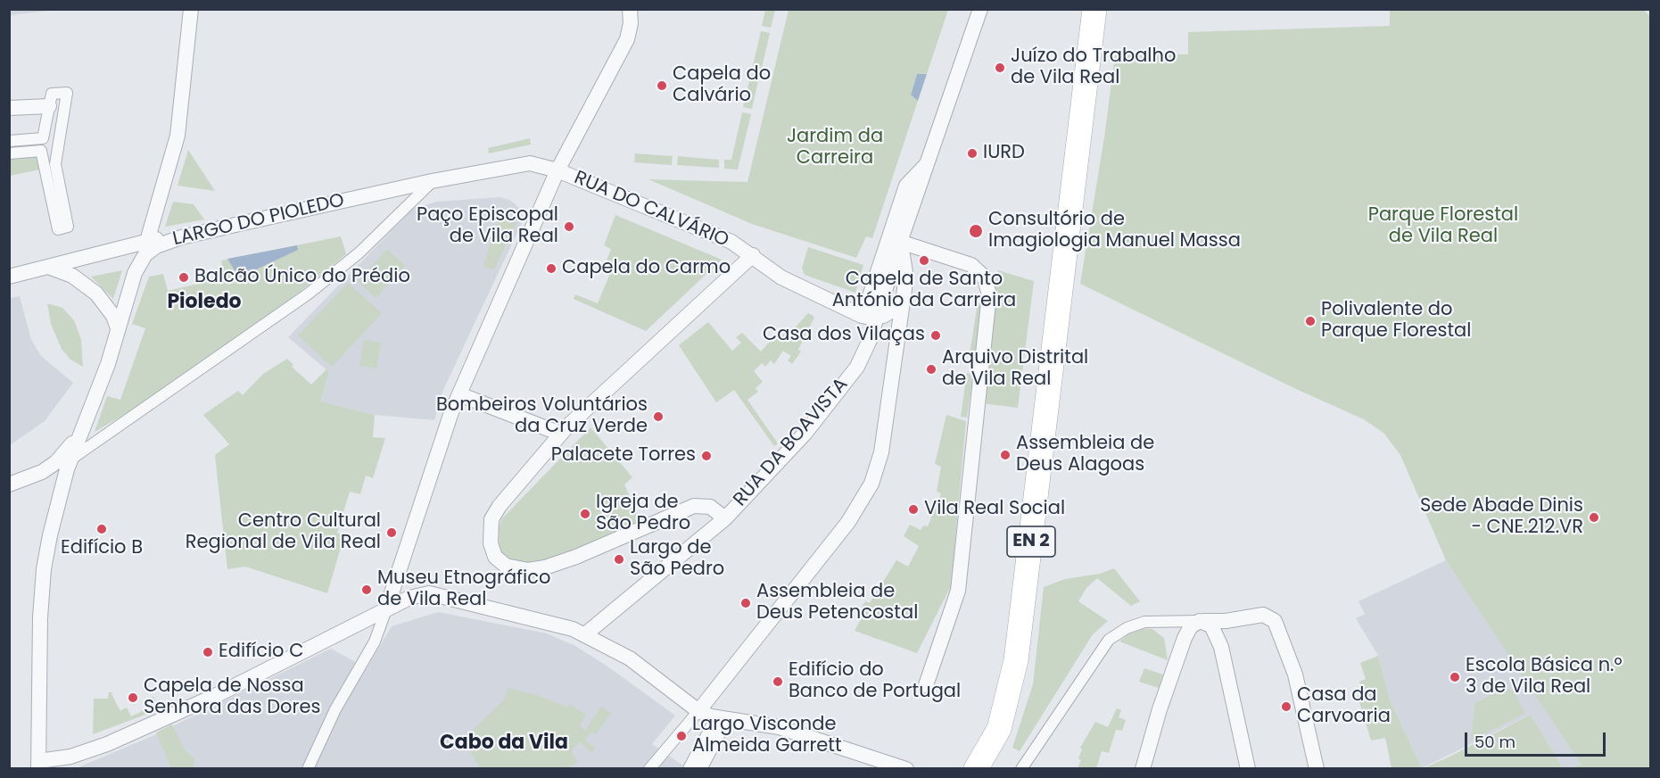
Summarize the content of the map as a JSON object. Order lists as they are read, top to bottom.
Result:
{
  "streets": {
    "main road": ["EN 2"],
    "street": ["RUA DO CALVÁRIO", "LARGO DO PIOLEDO", "RUA DA BOAVISTA"]
  },
  "crossings": [
    ["RUA DO CALVÁRIO", "LARGO DO PIOLEDO"],
    ["RUA DO CALVÁRIO", "RUA DA BOAVISTA"]
  ],
  "districts": ["Pioledo", "Cabo da Vila"],
  "parks": ["Jardim da Carreira", "Parque Florestal de Vila Real"],
  "places": [
    "Juízo do Trabalho de Vila Real",
    "Capela do Calvário",
    "IURD",
    "Paço Episcopal de Vila Real",
    "Consultório de Imagiologia Manuel Massa",
    "Capela de Santo António da Carreira",
    "Capela do Carmo",
    "Balcão Único do Prédio",
    "Polivalente do Parque Florestal",
    "Casa dos Vilaças",
    "Arquivo Distrital de Vila Real",
    "Bombeiros Voluntários da Cruz Verde",
    "Assembleia de Deus Alagoas",
    "Palacete Torres",
    "Vila Real Social",
    "Igreja de São Pedro",
    "Sede Abade Dinis - CNE.212.VR",
    "Edifício B",
    "Centro Cultural Regional de Vila Real",
    "Largo de São Pedro",
    "Museu Etnográfico de Vila Real",
    "Assembleia de Deus Petencostal",
    "Edifício C",
    "Escola Básica n.º 3 de Vila Real",
    "Edifício do Banco de Portugal",
    "Capela de Nossa Senhora das Dores",
    "Casa da Carvoaria",
    "Largo Visconde Almeida Garrett"
  ],
  "scale_bar": "50 m"
}
